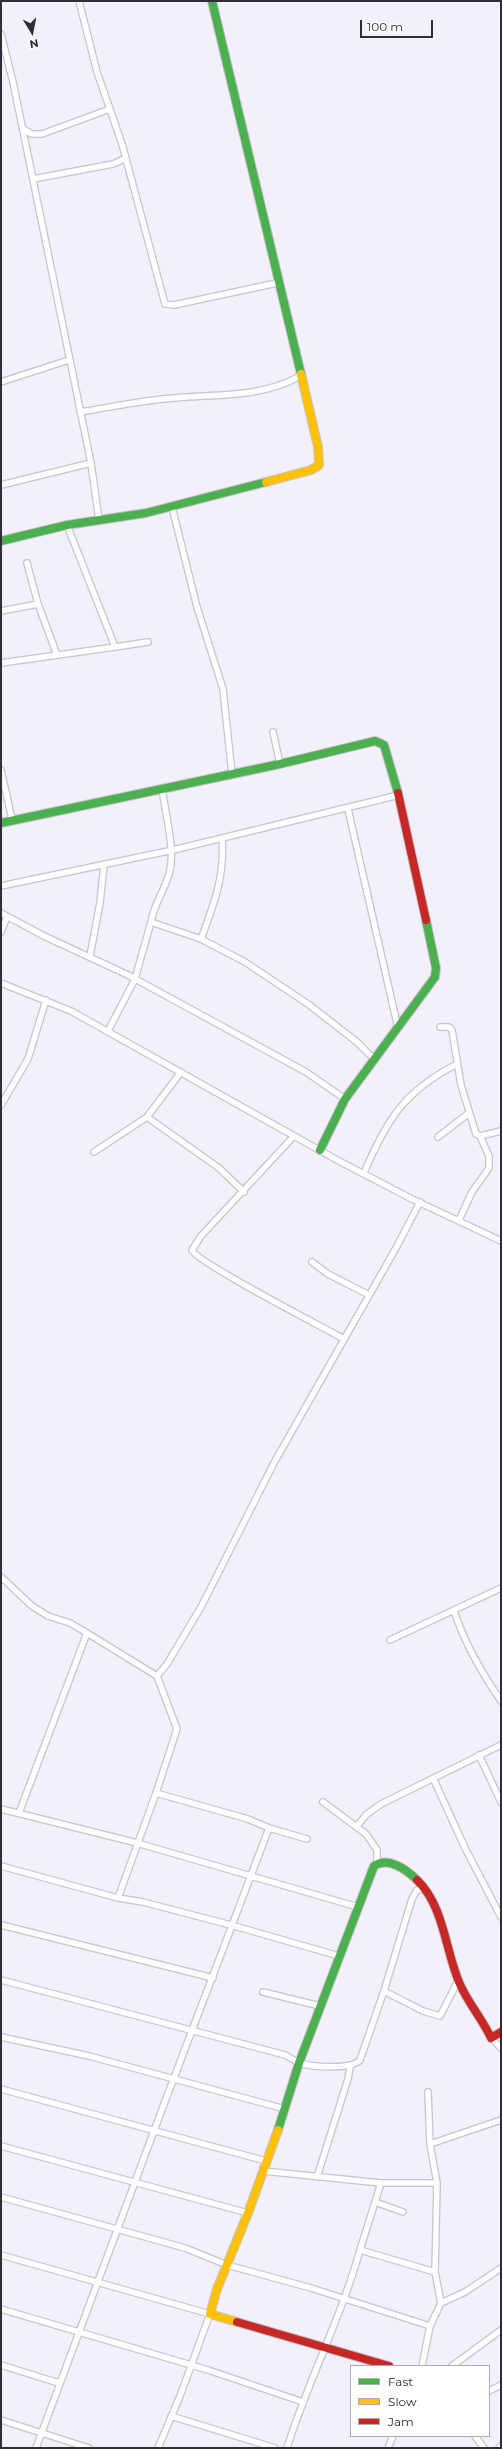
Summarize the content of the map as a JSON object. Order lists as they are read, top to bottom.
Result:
{
  "legend": ["Fast", "Slow", "Jam"],
  "scale_bar": "100 m",
  "north": "bottom"
}
